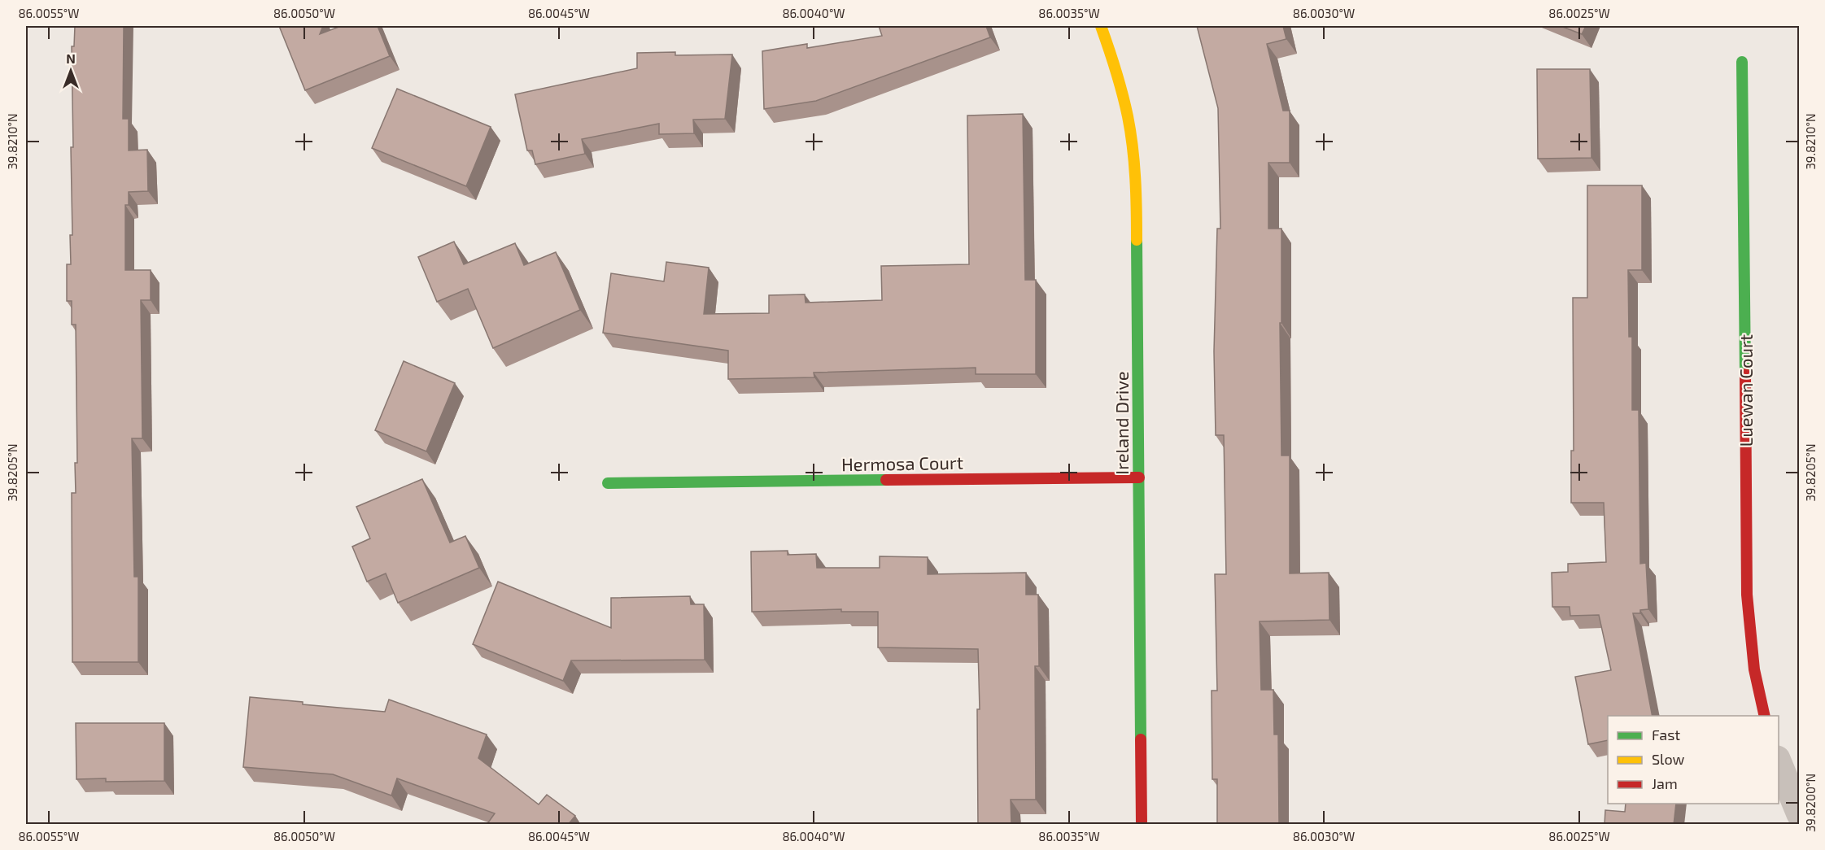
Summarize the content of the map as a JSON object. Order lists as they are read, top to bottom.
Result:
{
  "streets": {
    "street": ["Luewan Court", "Ireland Drive", "Hermosa Court"]
  },
  "crossings": [
    ["Ireland Drive", "Hermosa Court"]
  ],
  "legend": ["Fast", "Slow", "Jam"],
  "north": "top",
  "coordinates": [
    "86.0055°W",
    "86.0050°W",
    "86.0045°W",
    "86.0040°W",
    "86.0035°W",
    "86.0030°W",
    "86.0025°W",
    "39.8210°N",
    "39.8205°N",
    "39.8200°N"
  ]
}
